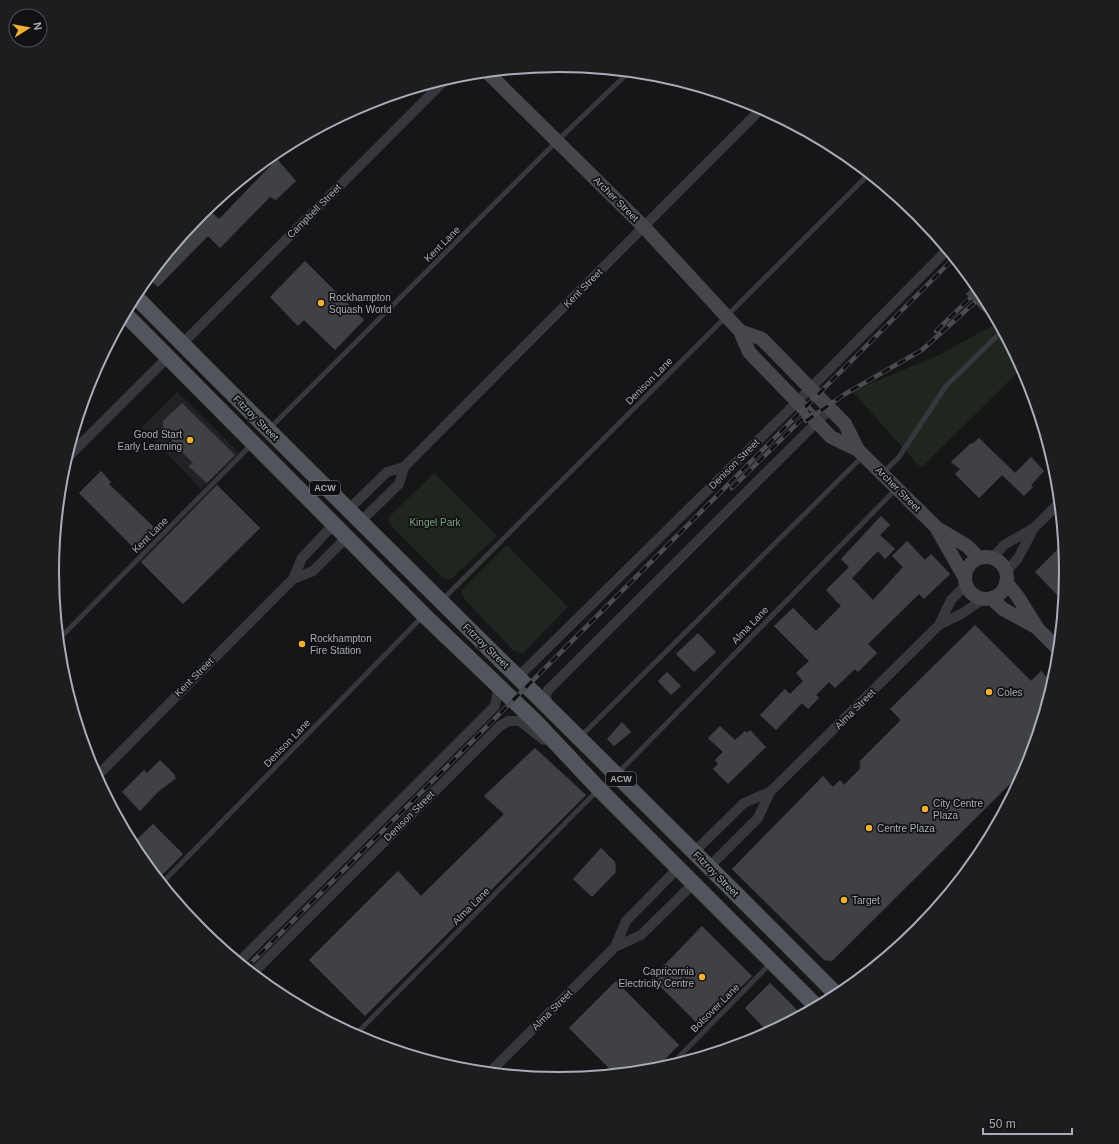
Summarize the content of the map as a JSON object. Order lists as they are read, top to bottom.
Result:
{
  "streets": {
    "main road": [
      "Kent Street",
      "Fitzroy Street",
      "ACW",
      "Alma Street"
    ],
    "street": ["Archer Street", "Campbell Street", "Denison Street"],
    "lane": [
      "Kent Lane",
      "Denison Lane",
      "Alma Lane",
      "Bolsover Lane"
    ]
  },
  "crossings": [
    ["Archer Street", "Kent Lane"],
    ["Archer Street", "Kent Street"],
    ["Archer Street", "Denison Lane"],
    ["Archer Street", "Denison Street"],
    ["Archer Street", "Alma Lane"],
    ["Archer Street", "Alma Street"],
    ["Campbell Street", "Fitzroy Street"],
    ["Kent Lane", "Fitzroy Street"],
    ["Kent Street", "Fitzroy Street"],
    ["Denison Lane", "Fitzroy Street"],
    ["Fitzroy Street", "Denison Street"],
    ["Fitzroy Street", "Alma Lane"],
    ["Fitzroy Street", "Alma Street"],
    ["Fitzroy Street", "Bolsover Lane"]
  ],
  "parks": ["Kingel Park"],
  "places": [
    "Rockhampton Squash World",
    "Good Start Early Learning",
    "Rockhampton Fire Station",
    "Coles",
    "City Centre Plaza",
    "Centre Plaza",
    "Target",
    "Capricornia Electricity Centre"
  ],
  "scale_bar": "50 m",
  "north": "right"
}
